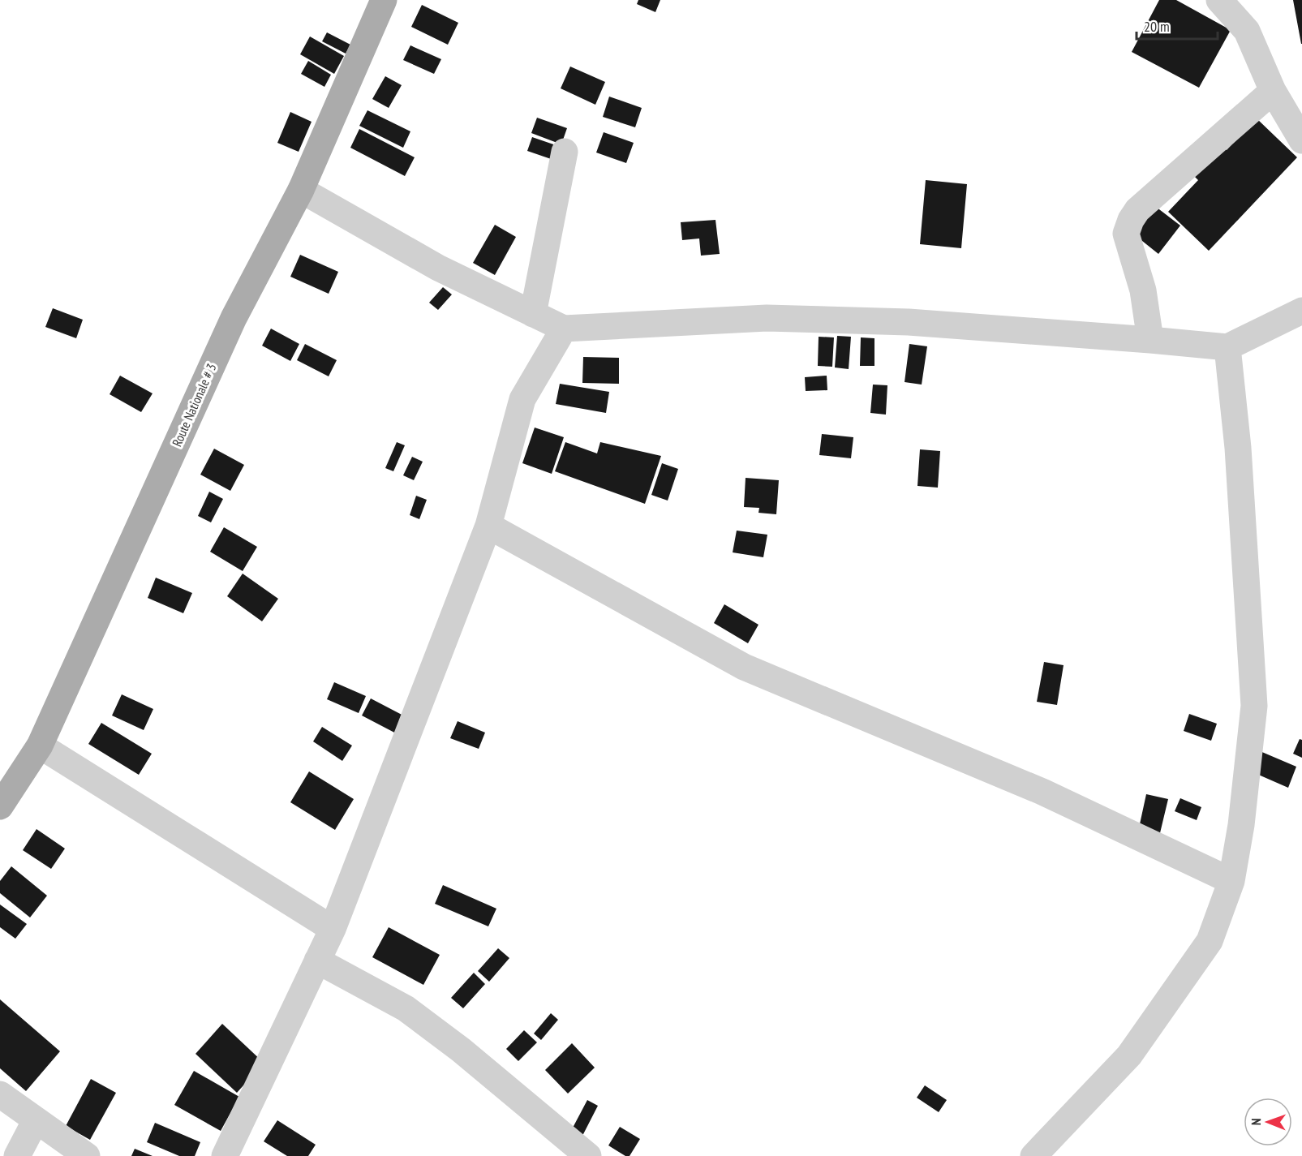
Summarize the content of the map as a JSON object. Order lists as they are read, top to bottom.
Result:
{
  "streets": {
    "main road": ["Route Nationale # 3"]
  },
  "scale_bar": "20 m",
  "north": "left"
}
